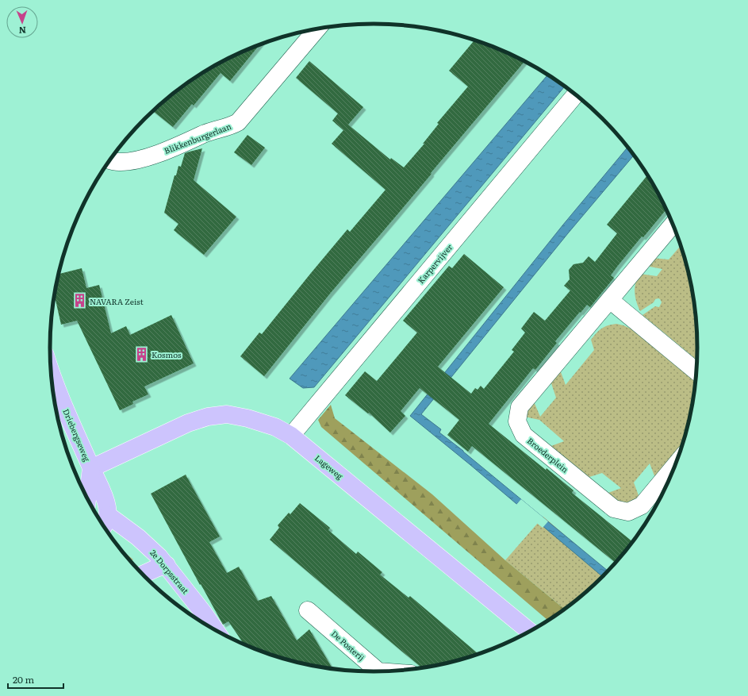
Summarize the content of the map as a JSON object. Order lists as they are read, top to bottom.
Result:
{
  "streets": {
    "main road": ["Driebergseweg", "Lageweg", "2e Dorpsstraat"],
    "street": [
      "Blikkenburgerlaan",
      "Karpervijver",
      "Broederplein",
      "De Posterij"
    ]
  },
  "crossings": [
    ["Karpervijver", "Lageweg"],
    ["Driebergseweg", "Lageweg"],
    ["Driebergseweg", "2e Dorpsstraat"]
  ],
  "places": {
    "building": ["NAVARA Zeist", "Kosmos"]
  },
  "scale_bar": "20 m",
  "north": "bottom"
}
